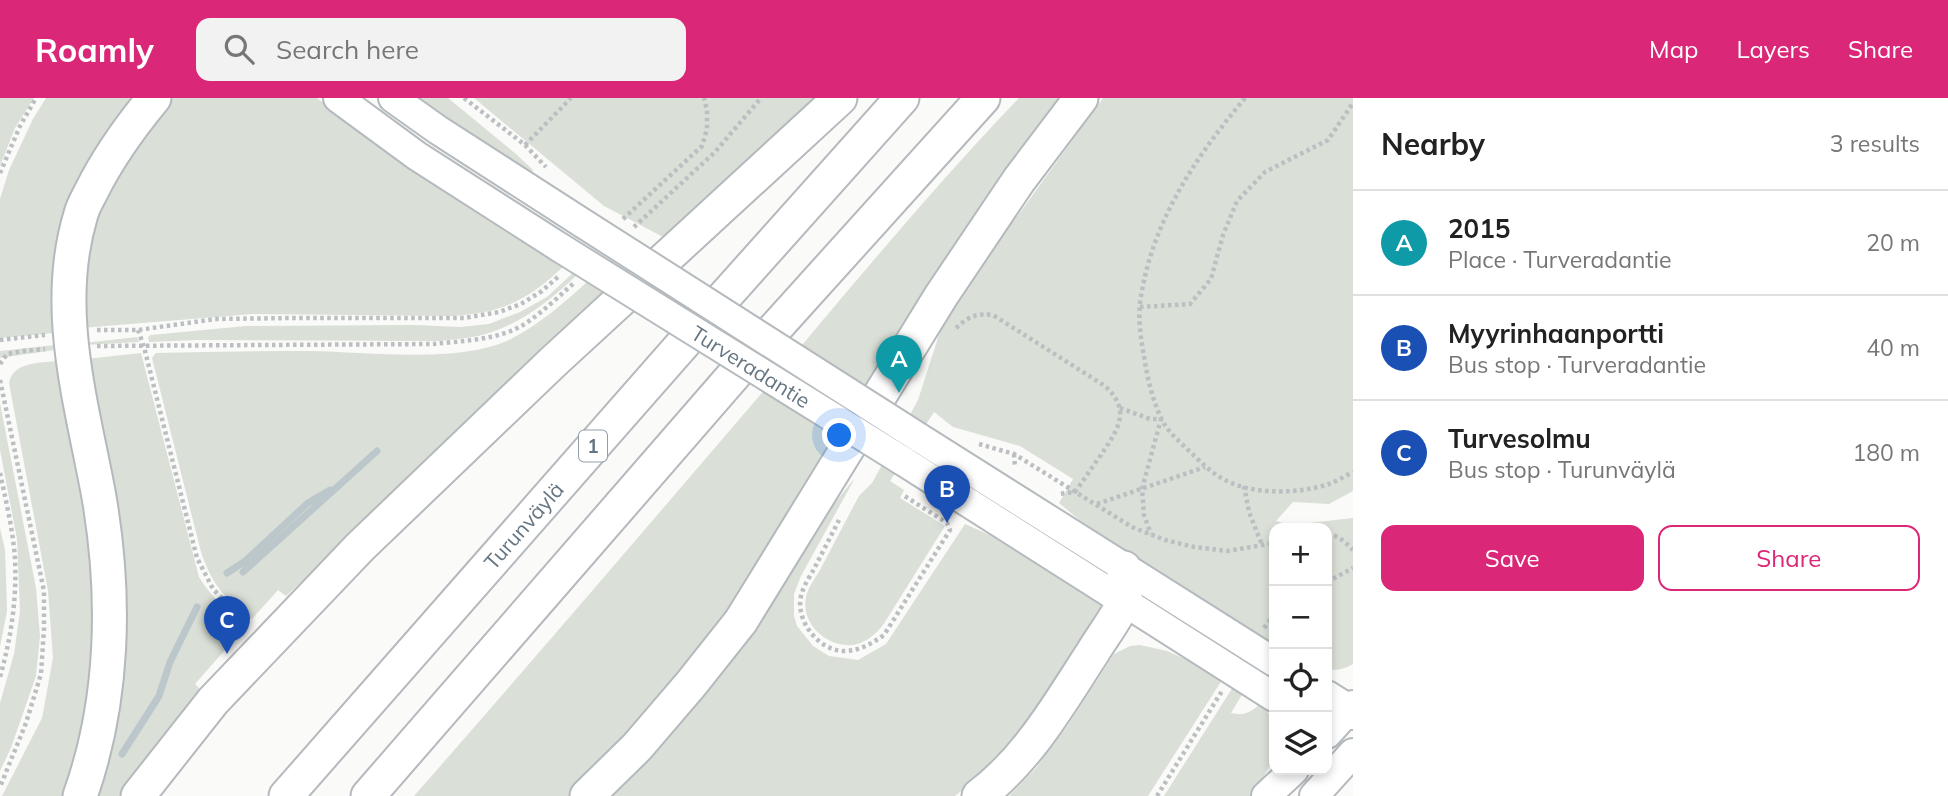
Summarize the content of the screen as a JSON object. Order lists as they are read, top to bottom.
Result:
{
  "streets": {
    "highway": ["1", "Turunväylä"],
    "main road": ["Turveradantie"]
  },
  "page": {
    "header": "Roamly",
    "search": "Search here",
    "nav": ["Map", "Layers", "Share"],
    "heading": ["Nearby", "3 results"],
    "list": [
      {
        "mark": "A",
        "name": "2015",
        "note": "Place · Turveradantie",
        "value": "20 m"
      },
      {
        "mark": "B",
        "name": "Myyrinhaanportti",
        "note": "Bus stop · Turveradantie",
        "value": "40 m"
      },
      {
        "mark": "C",
        "name": "Turvesolmu",
        "note": "Bus stop · Turunväylä",
        "value": "180 m"
      }
    ],
    "pins": ["A", "B", "C"],
    "buttons": ["Save", "Share"],
    "map_buttons": ["+", "−"]
  }
}
